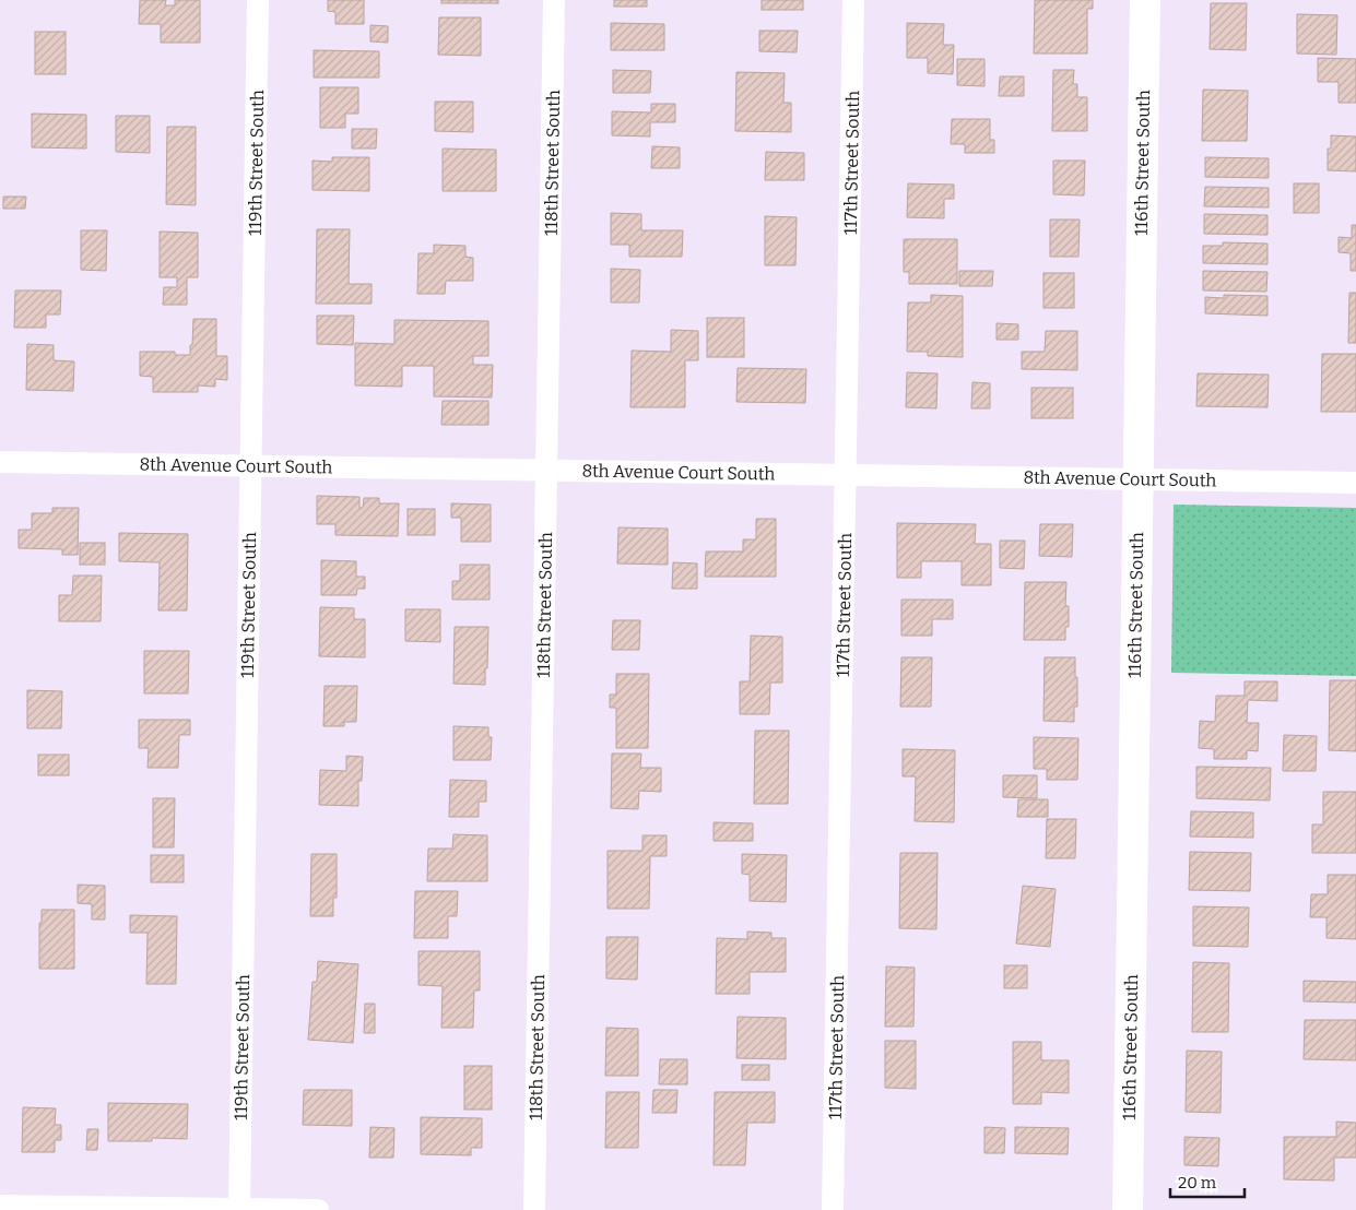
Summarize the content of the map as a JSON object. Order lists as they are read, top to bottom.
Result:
{
  "streets": {
    "street": [
      "119th Street South",
      "118th Street South",
      "117th Street South",
      "116th Street South",
      "8th Avenue Court South"
    ]
  },
  "crossings": [
    ["119th Street South", "8th Avenue Court South"],
    ["118th Street South", "8th Avenue Court South"],
    ["117th Street South", "8th Avenue Court South"],
    ["116th Street South", "8th Avenue Court South"]
  ],
  "scale_bar": "20 m"
}
